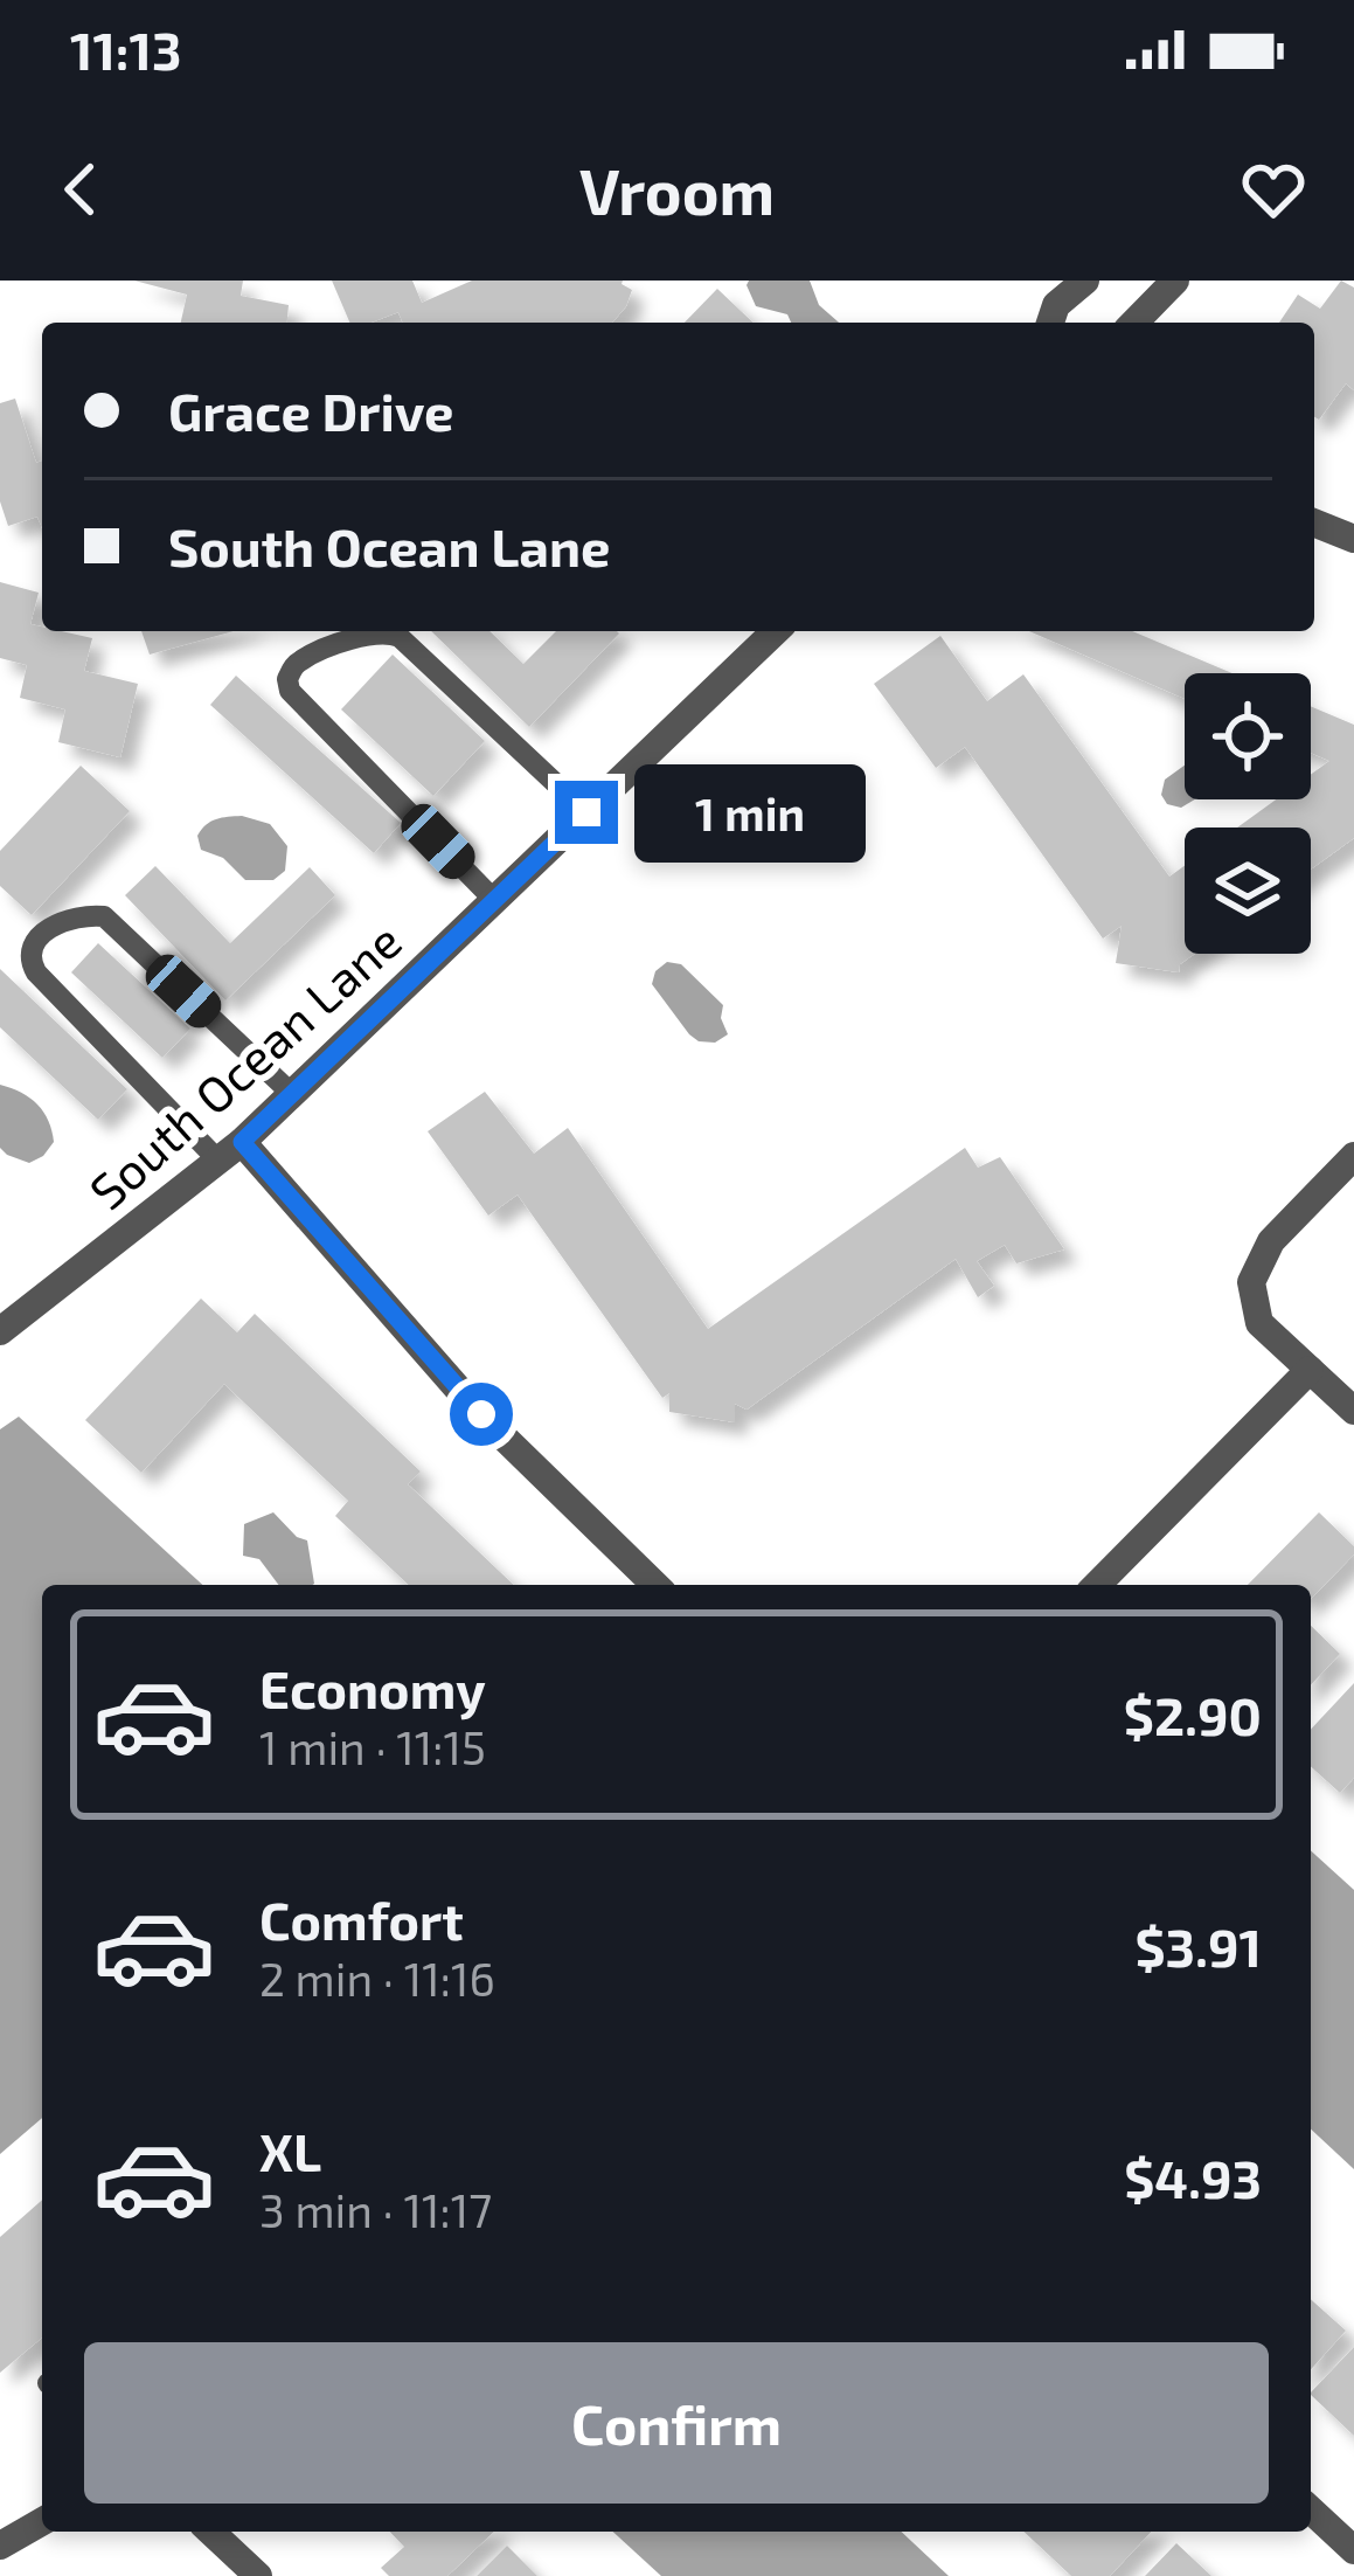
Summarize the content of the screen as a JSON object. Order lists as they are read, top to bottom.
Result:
{
  "streets": {
    "street": ["South Ocean Lane"]
  },
  "page": {
    "status": "11:13",
    "header": "Vroom",
    "banner": ["Grace Drive", "South Ocean Lane"],
    "bubble": "1 min",
    "list": [
      {
        "name": "Economy",
        "note": "1 min · 11:15",
        "value": "$2.90"
      },
      {
        "name": "Comfort",
        "note": "2 min · 11:16",
        "value": "$3.91"
      },
      {
        "name": "XL",
        "note": "3 min · 11:17",
        "value": "$4.93"
      }
    ],
    "buttons": "Confirm"
  }
}
